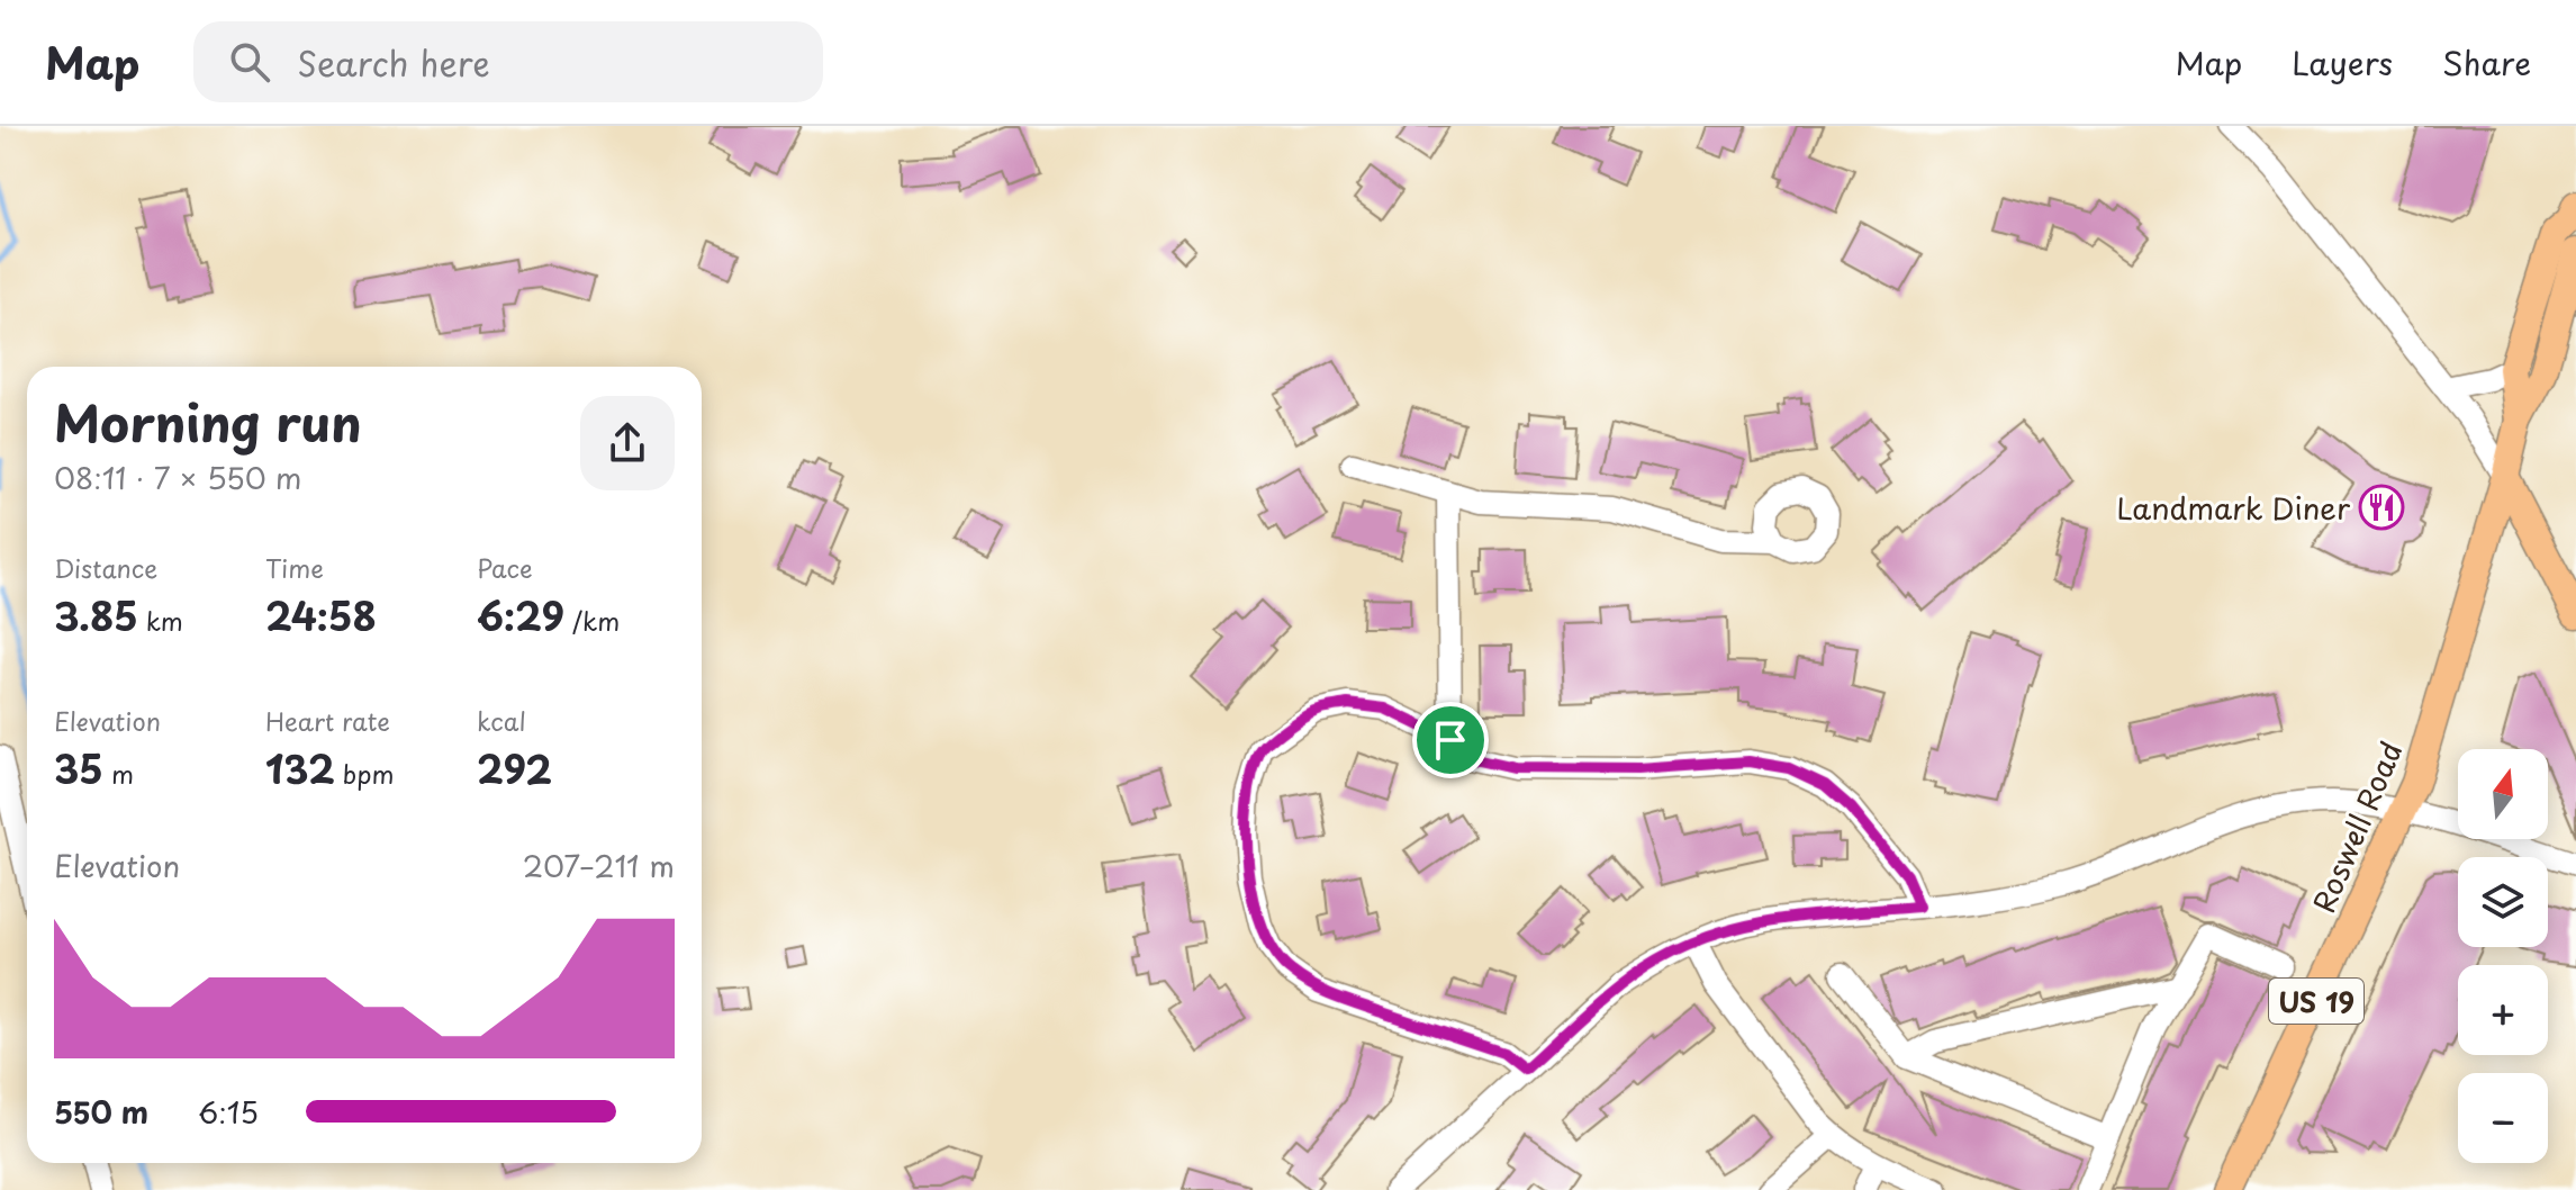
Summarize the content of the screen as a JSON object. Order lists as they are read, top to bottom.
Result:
{
  "streets": {
    "main road": ["Roswell Road", "US 19"]
  },
  "places": {
    "restaurant": ["Landmark Diner"]
  },
  "north": "top",
  "page": {
    "header": "Map",
    "search": "Search here",
    "nav": ["Map", "Layers", "Share"],
    "heading": ["Morning run", "08:11 · 7 × 550 m"],
    "stats": [
      ["Distance", "3.85 km"],
      ["Time", "24:58"],
      ["Pace", "6:29 /km"],
      ["Elevation", "35 m"],
      ["Heart rate", "132 bpm"],
      ["kcal", "292"]
    ],
    "map_buttons": ["+", "−"],
    "chart": ["Elevation", "207–211 m"],
    "list": [
      {
        "name": "550 m",
        "note": "6:15"
      }
    ]
  }
}
